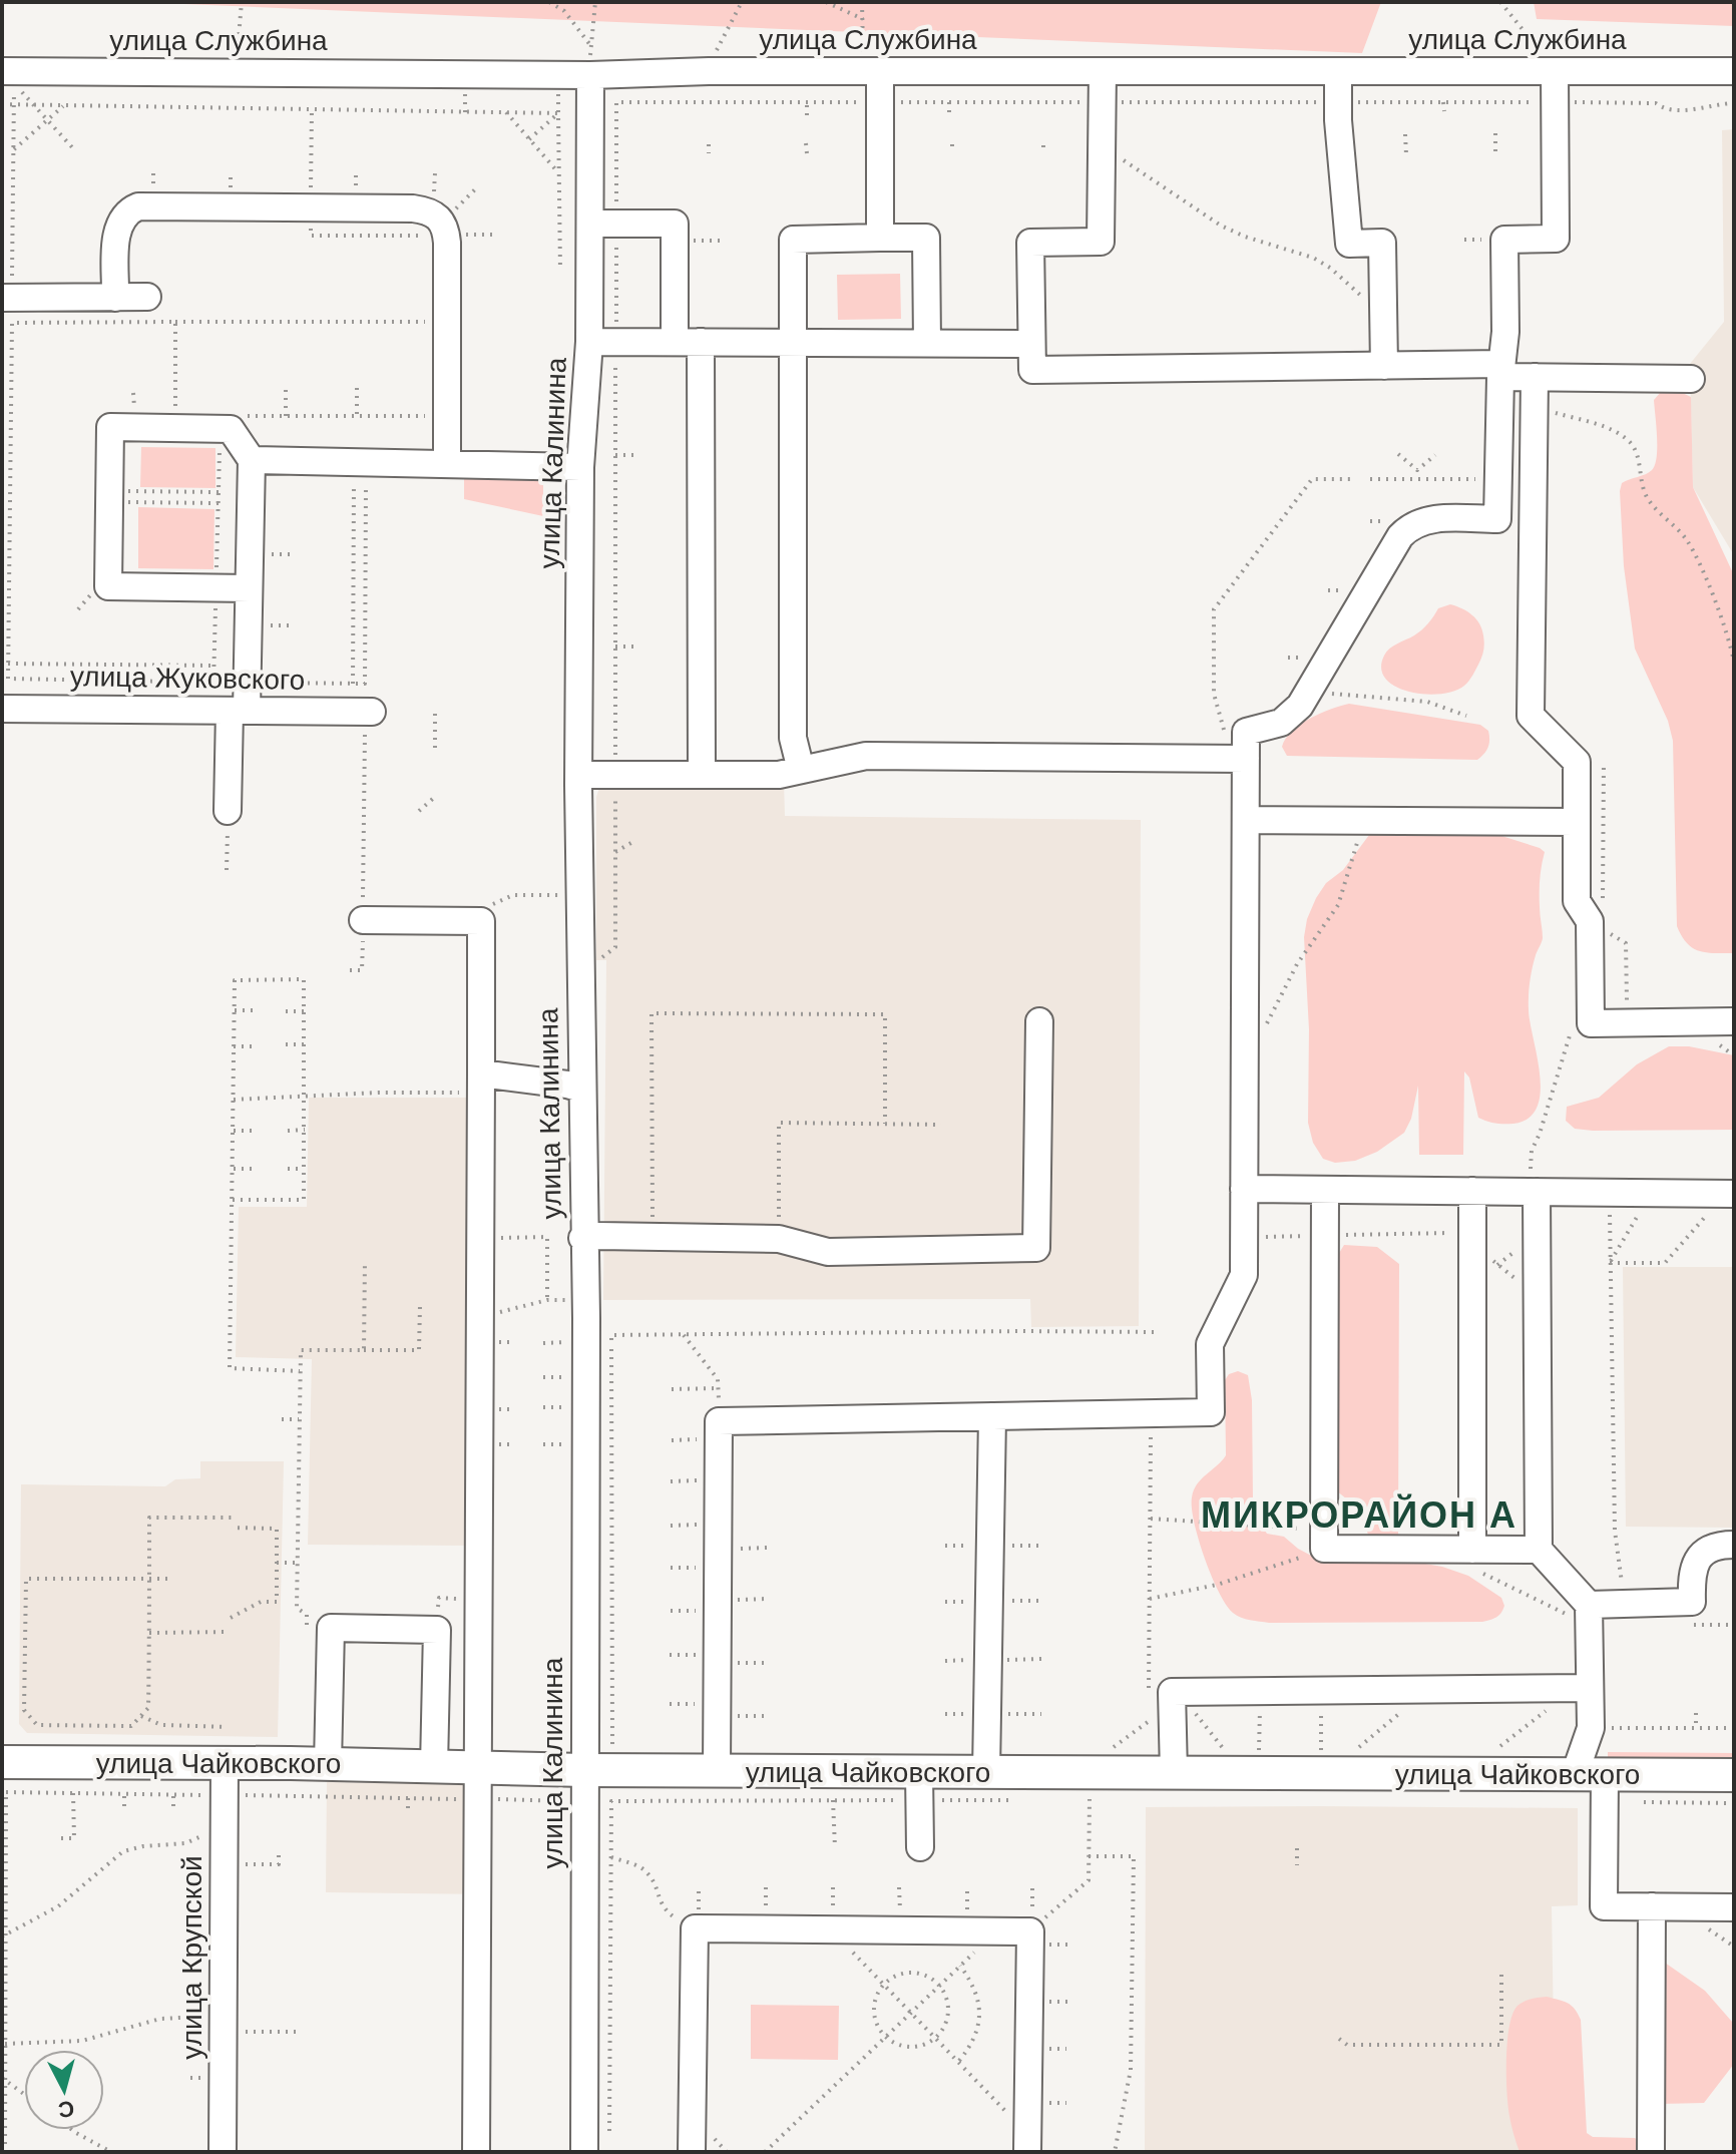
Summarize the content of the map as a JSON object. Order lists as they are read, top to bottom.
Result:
{
  "streets": {
    "main road": ["улица Чайковского"],
    "street": [
      "улица Службина",
      "улица Калинина",
      "улица Жуковского",
      "улица Крупской"
    ]
  },
  "crossings": [
    ["улица Службина", "улица Калинина"],
    ["улица Калинина", "улица Чайковского"],
    ["улица Чайковского", "улица Крупской"]
  ],
  "districts": ["МИКРОРАЙОН А"],
  "north": "bottom"
}
